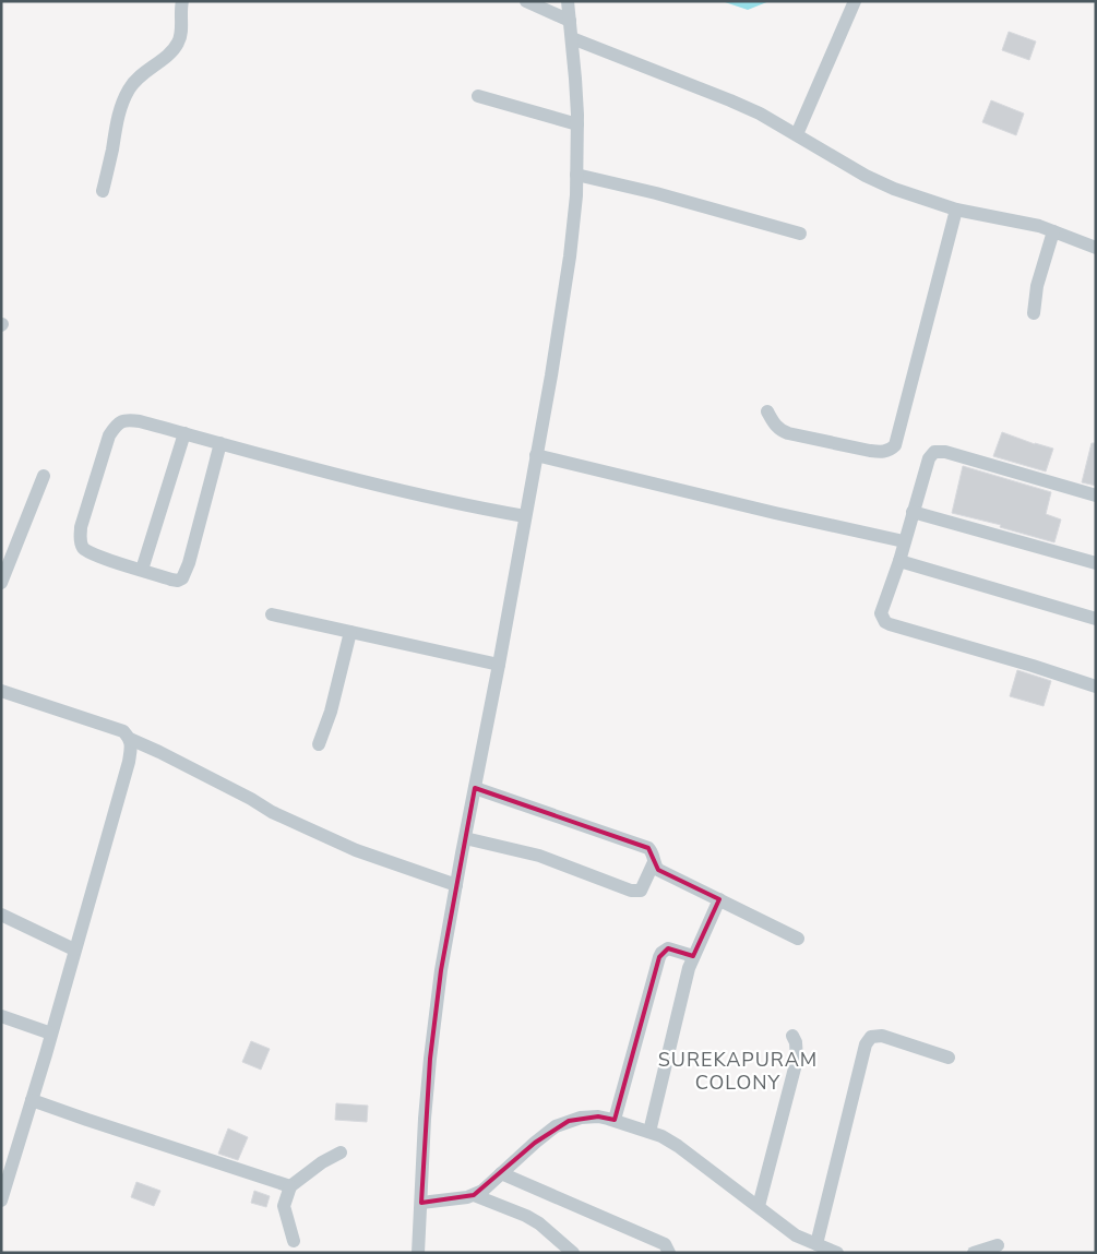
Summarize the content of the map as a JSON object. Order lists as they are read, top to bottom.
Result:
{
  "districts": ["SUREKAPURAM COLONY"]
}
